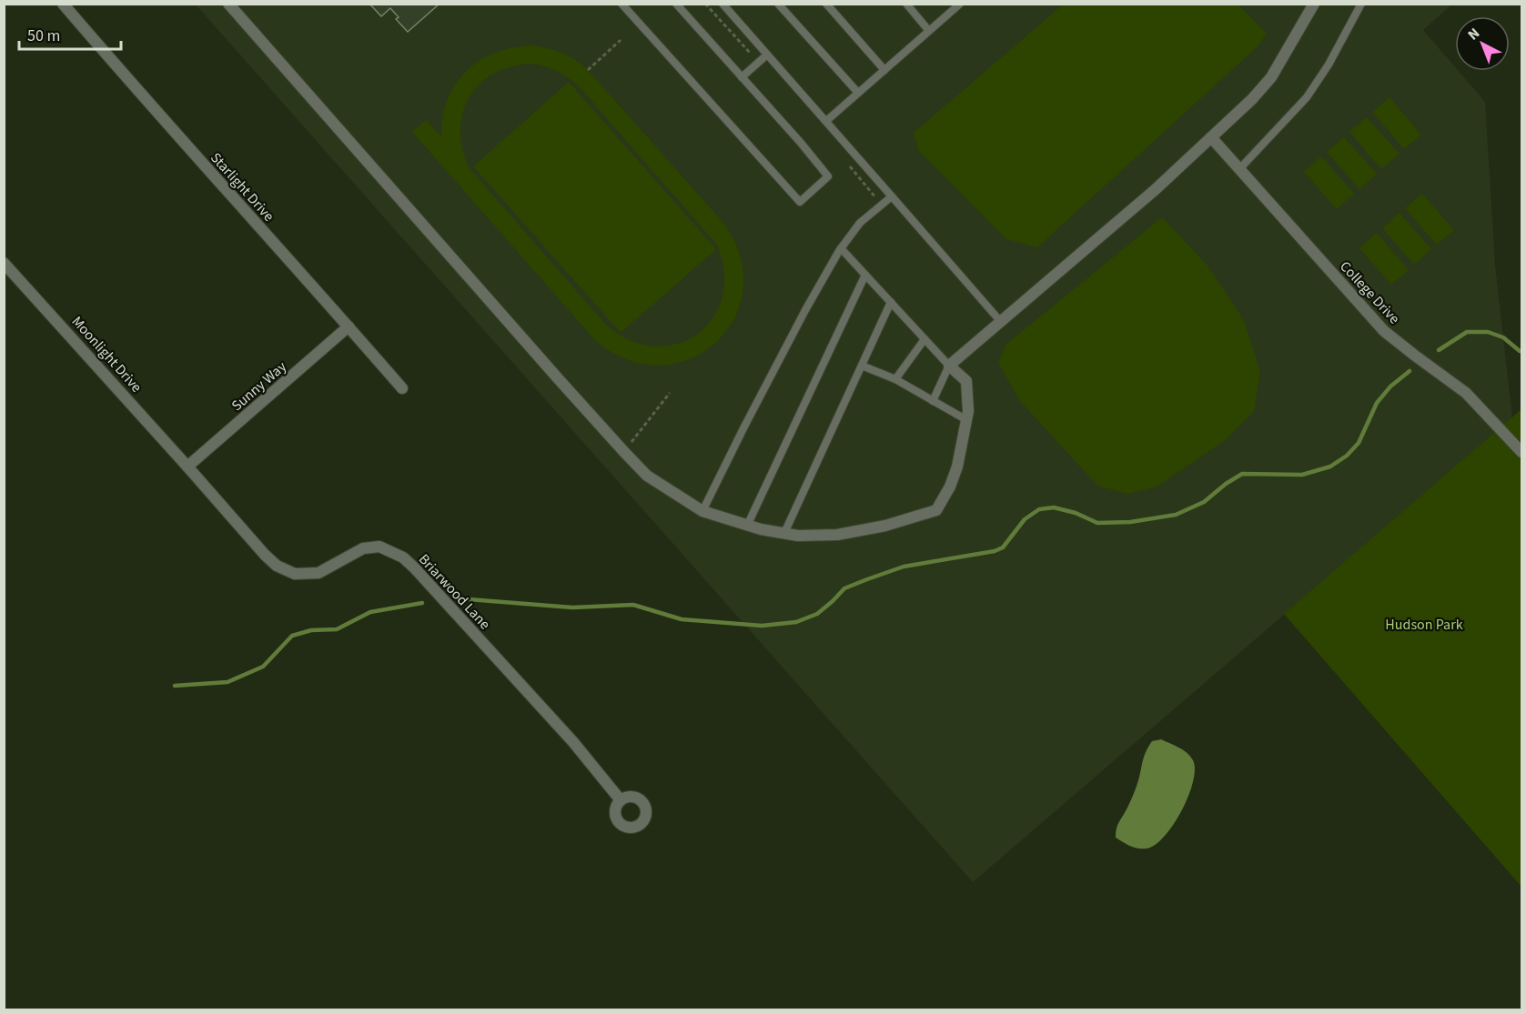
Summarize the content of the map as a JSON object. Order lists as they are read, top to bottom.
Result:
{
  "streets": {
    "street": [
      "Starlight Drive",
      "College Drive",
      "Moonlight Drive",
      "Sunny Way",
      "Briarwood Lane"
    ]
  },
  "crossings": [
    ["Starlight Drive", "Sunny Way"],
    ["Moonlight Drive", "Sunny Way"],
    ["Moonlight Drive", "Briarwood Lane"],
    ["Sunny Way", "Briarwood Lane"]
  ],
  "parks": ["Hudson Park"],
  "scale_bar": "50 m",
  "north": "top left"
}
